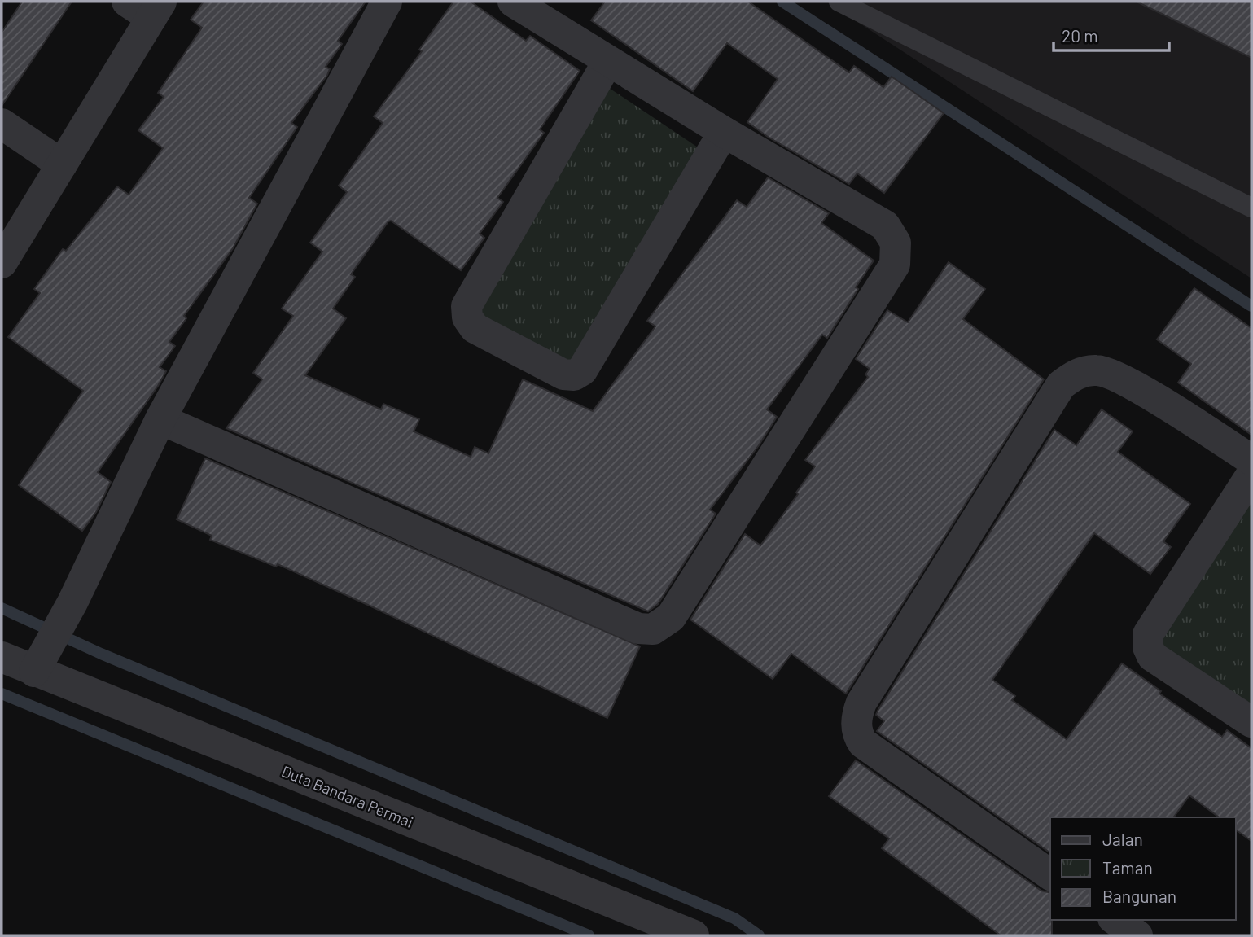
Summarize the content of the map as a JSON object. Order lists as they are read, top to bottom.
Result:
{
  "streets": {
    "street": ["Duta Bandara Permai"]
  },
  "legend": ["Jalan", "Taman", "Bangunan"],
  "scale_bar": "20 m"
}
